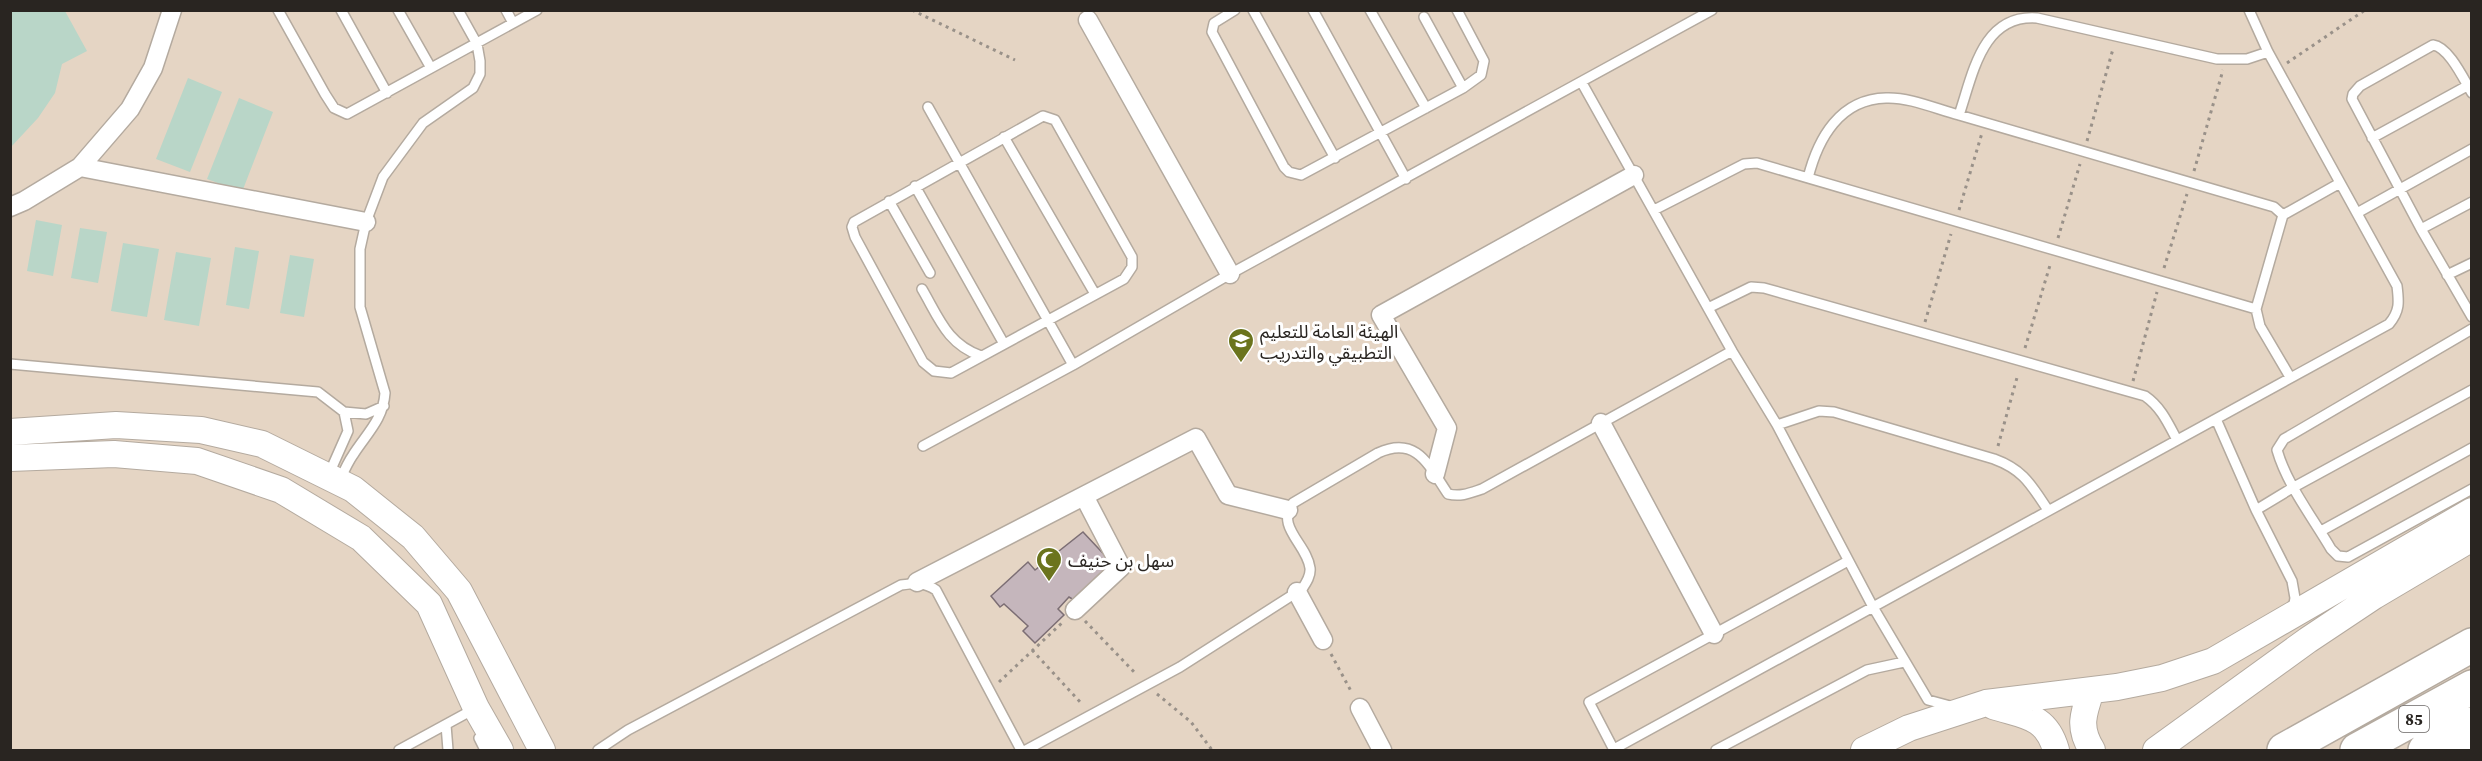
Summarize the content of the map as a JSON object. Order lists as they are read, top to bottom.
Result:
{
  "streets": {
    "highway": ["85"]
  },
  "places": {
    "school or university": ["الهيئة العامة للتعليم التطبيقي والتدريب"],
    "mosque": ["سهل بن حنيف"]
  }
}
